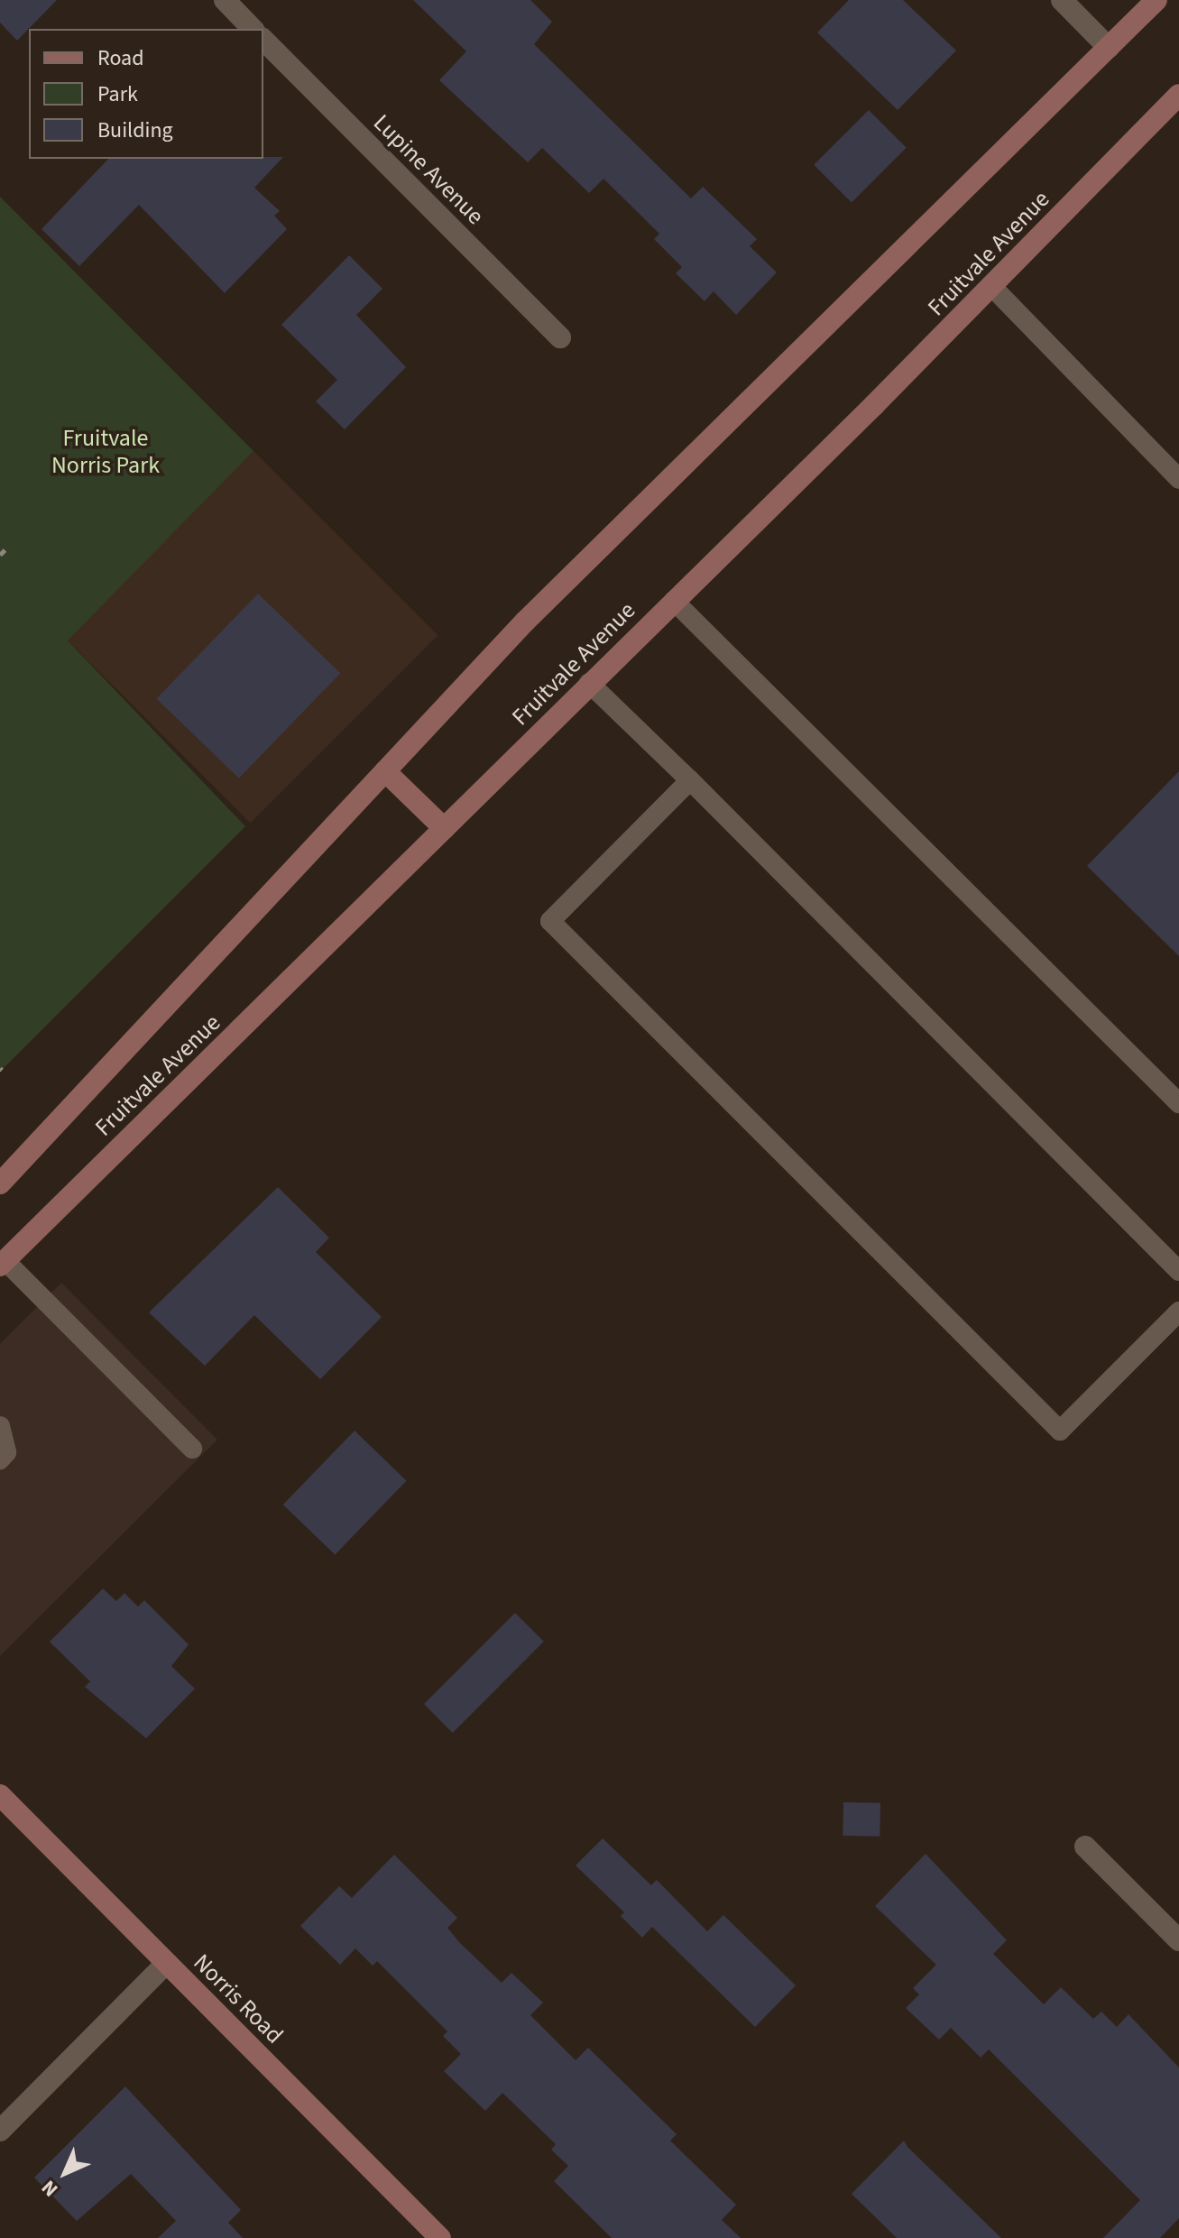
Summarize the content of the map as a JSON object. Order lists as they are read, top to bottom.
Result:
{
  "streets": {
    "main road": ["Fruitvale Avenue", "Norris Road"],
    "street": ["Lupine Avenue"]
  },
  "parks": ["Fruitvale Norris Park"],
  "legend": ["Road", "Park", "Building"],
  "north": "bottom left"
}
